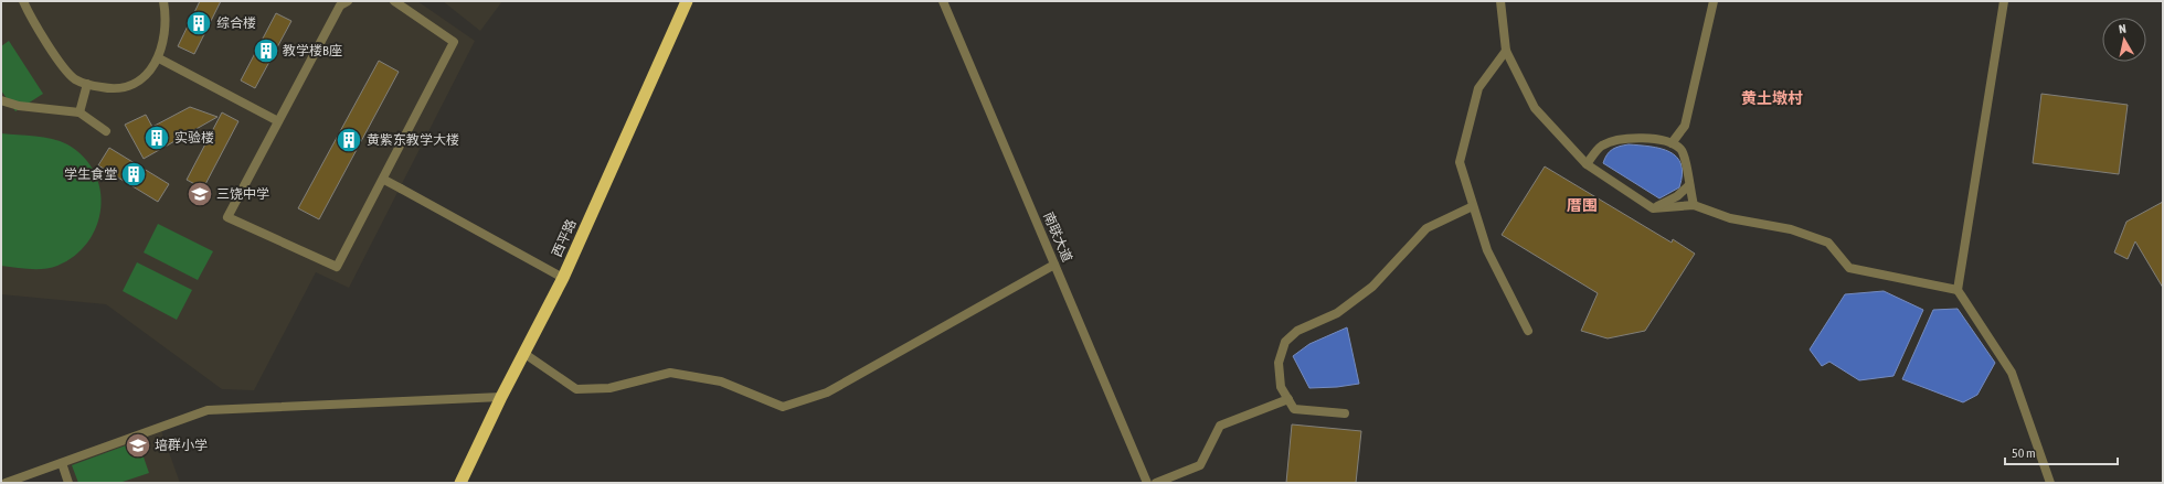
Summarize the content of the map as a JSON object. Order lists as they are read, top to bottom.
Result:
{
  "streets": {
    "highway": ["西平路"],
    "street": ["南联大道"]
  },
  "districts": ["黄土墩村", "厝围"],
  "places": {
    "building": [
      "综合楼",
      "教学楼B座",
      "实验楼",
      "黄紫东教学大楼",
      "学生食堂"
    ],
    "school or university": ["三饶中学", "培群小学"]
  },
  "scale_bar": "50 m",
  "north": "top"
}
